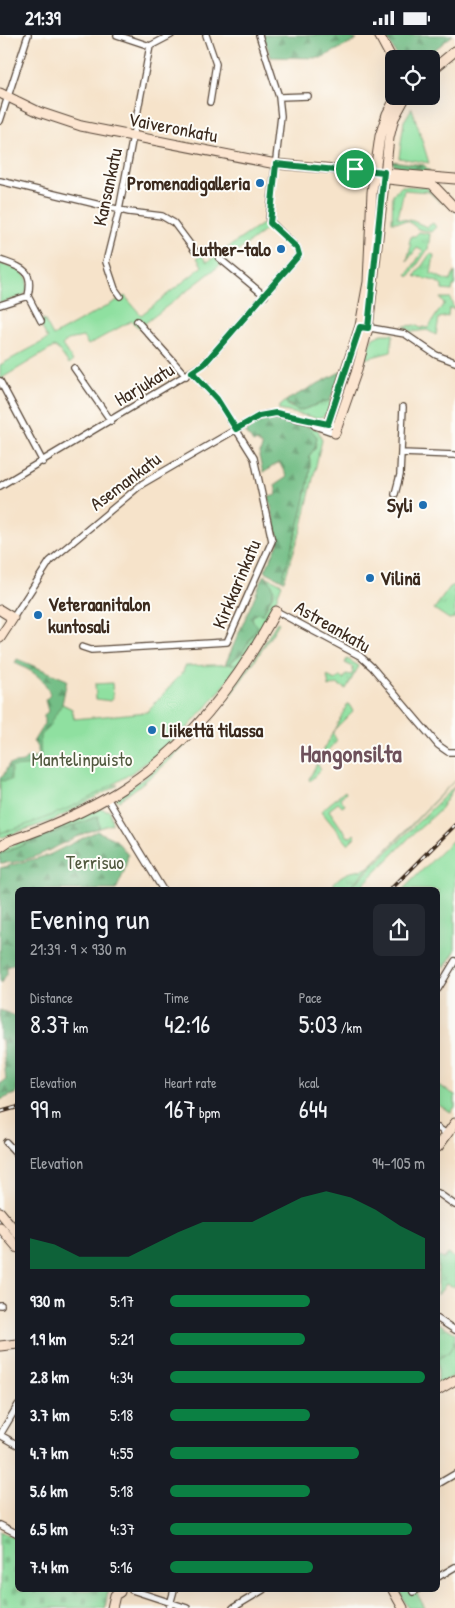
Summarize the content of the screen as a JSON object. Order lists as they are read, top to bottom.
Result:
{
  "streets": {
    "main road": ["Vaiveronkatu", "Asemankatu"],
    "street": [
      "Kansankatu",
      "Harjukatu",
      "Kirkkarinkatu",
      "Astreankatu"
    ]
  },
  "crossings": [
    ["Vaiveronkatu", "Kansankatu"],
    ["Vaiveronkatu", "Harjukatu"],
    ["Asemankatu", "Kirkkarinkatu"]
  ],
  "districts": ["Hangonsilta"],
  "parks": ["Mantelinpuisto", "Terrisuo"],
  "places": [
    "Promenadigalleria",
    "Luther-talo",
    "Syli",
    "Vilinä",
    "Veteraanitalon kuntosali",
    "Liikettä tilassa"
  ],
  "page": {
    "status": "21:39",
    "heading": ["Evening run", "21:39 · 9 × 930 m"],
    "stats": [
      ["Distance", "8.37 km"],
      ["Time", "42:16"],
      ["Pace", "5:03 /km"],
      ["Elevation", "99 m"],
      ["Heart rate", "167 bpm"],
      ["kcal", "644"]
    ],
    "chart": ["Elevation", "94–105 m"],
    "list": [
      {
        "name": "930 m",
        "note": "5:17"
      },
      {
        "name": "1.9 km",
        "note": "5:21"
      },
      {
        "name": "2.8 km",
        "note": "4:34"
      },
      {
        "name": "3.7 km",
        "note": "5:18"
      },
      {
        "name": "4.7 km",
        "note": "4:55"
      },
      {
        "name": "5.6 km",
        "note": "5:18"
      },
      {
        "name": "6.5 km",
        "note": "4:37"
      },
      {
        "name": "7.4 km",
        "note": "5:16"
      }
    ]
  }
}
